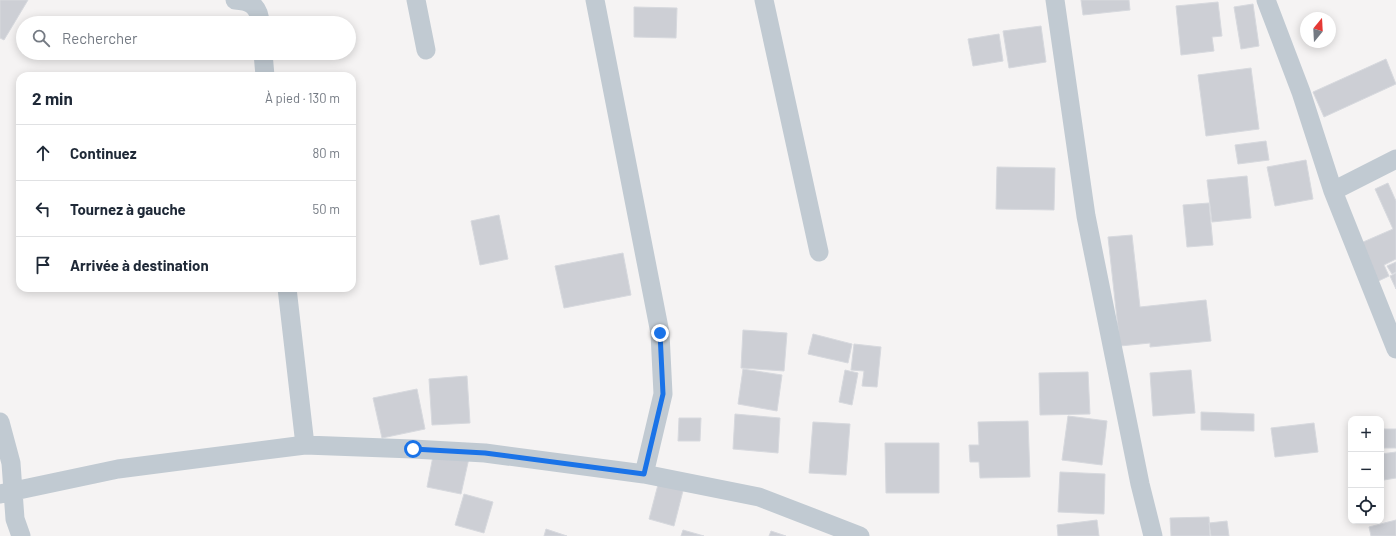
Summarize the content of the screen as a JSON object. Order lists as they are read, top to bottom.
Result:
{
  "north": "top",
  "page": {
    "search": "Rechercher",
    "heading": ["2 min", "À pied · 130 m"],
    "list": [
      ["Continuez", "80 m"],
      ["Tournez à gauche", "50 m"],
      "Arrivée à destination"
    ],
    "map_buttons": ["+", "−"]
  }
}
